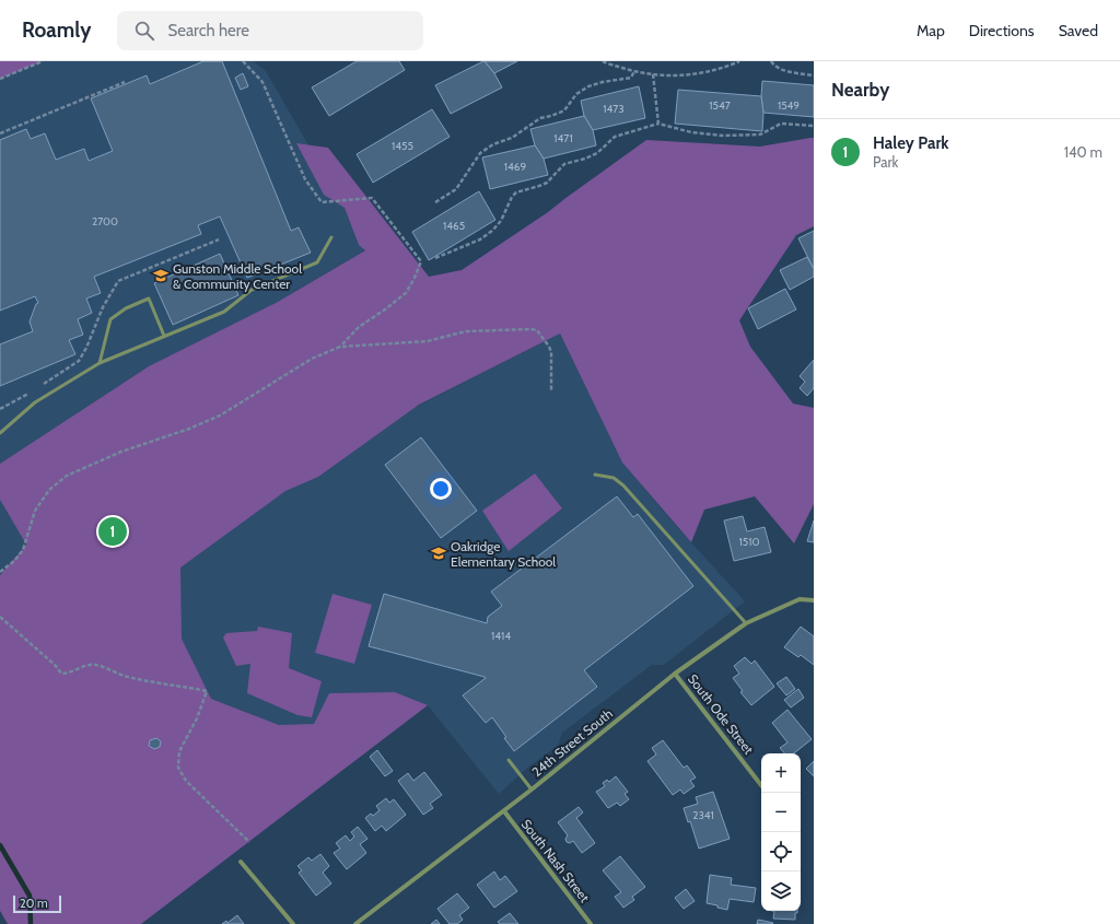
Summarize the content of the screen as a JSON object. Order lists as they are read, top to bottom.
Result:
{
  "streets": {
    "street": ["South Ode Street", "24th Street South", "South Nash Street"]
  },
  "crossings": [
    ["South Ode Street", "24th Street South"],
    ["24th Street South", "South Nash Street"]
  ],
  "places": {
    "school or university": ["Gunston Middle School & Community Center", "Oakridge Elementary School"]
  },
  "house_numbers": [
    "1547",
    "1549",
    "1473",
    "1471",
    "1455",
    "1469",
    "2700",
    "1465",
    "1510",
    "1414",
    "2341"
  ],
  "scale_bar": "20 m",
  "page": {
    "header": "Roamly",
    "search": "Search here",
    "nav": ["Map", "Directions", "Saved"],
    "heading": "Nearby",
    "list": [
      {
        "mark": "1",
        "name": "Haley Park",
        "note": "Park",
        "value": "140 m"
      }
    ],
    "pins": "1",
    "map_buttons": ["+", "−"],
    "scale": "20 m"
  }
}
